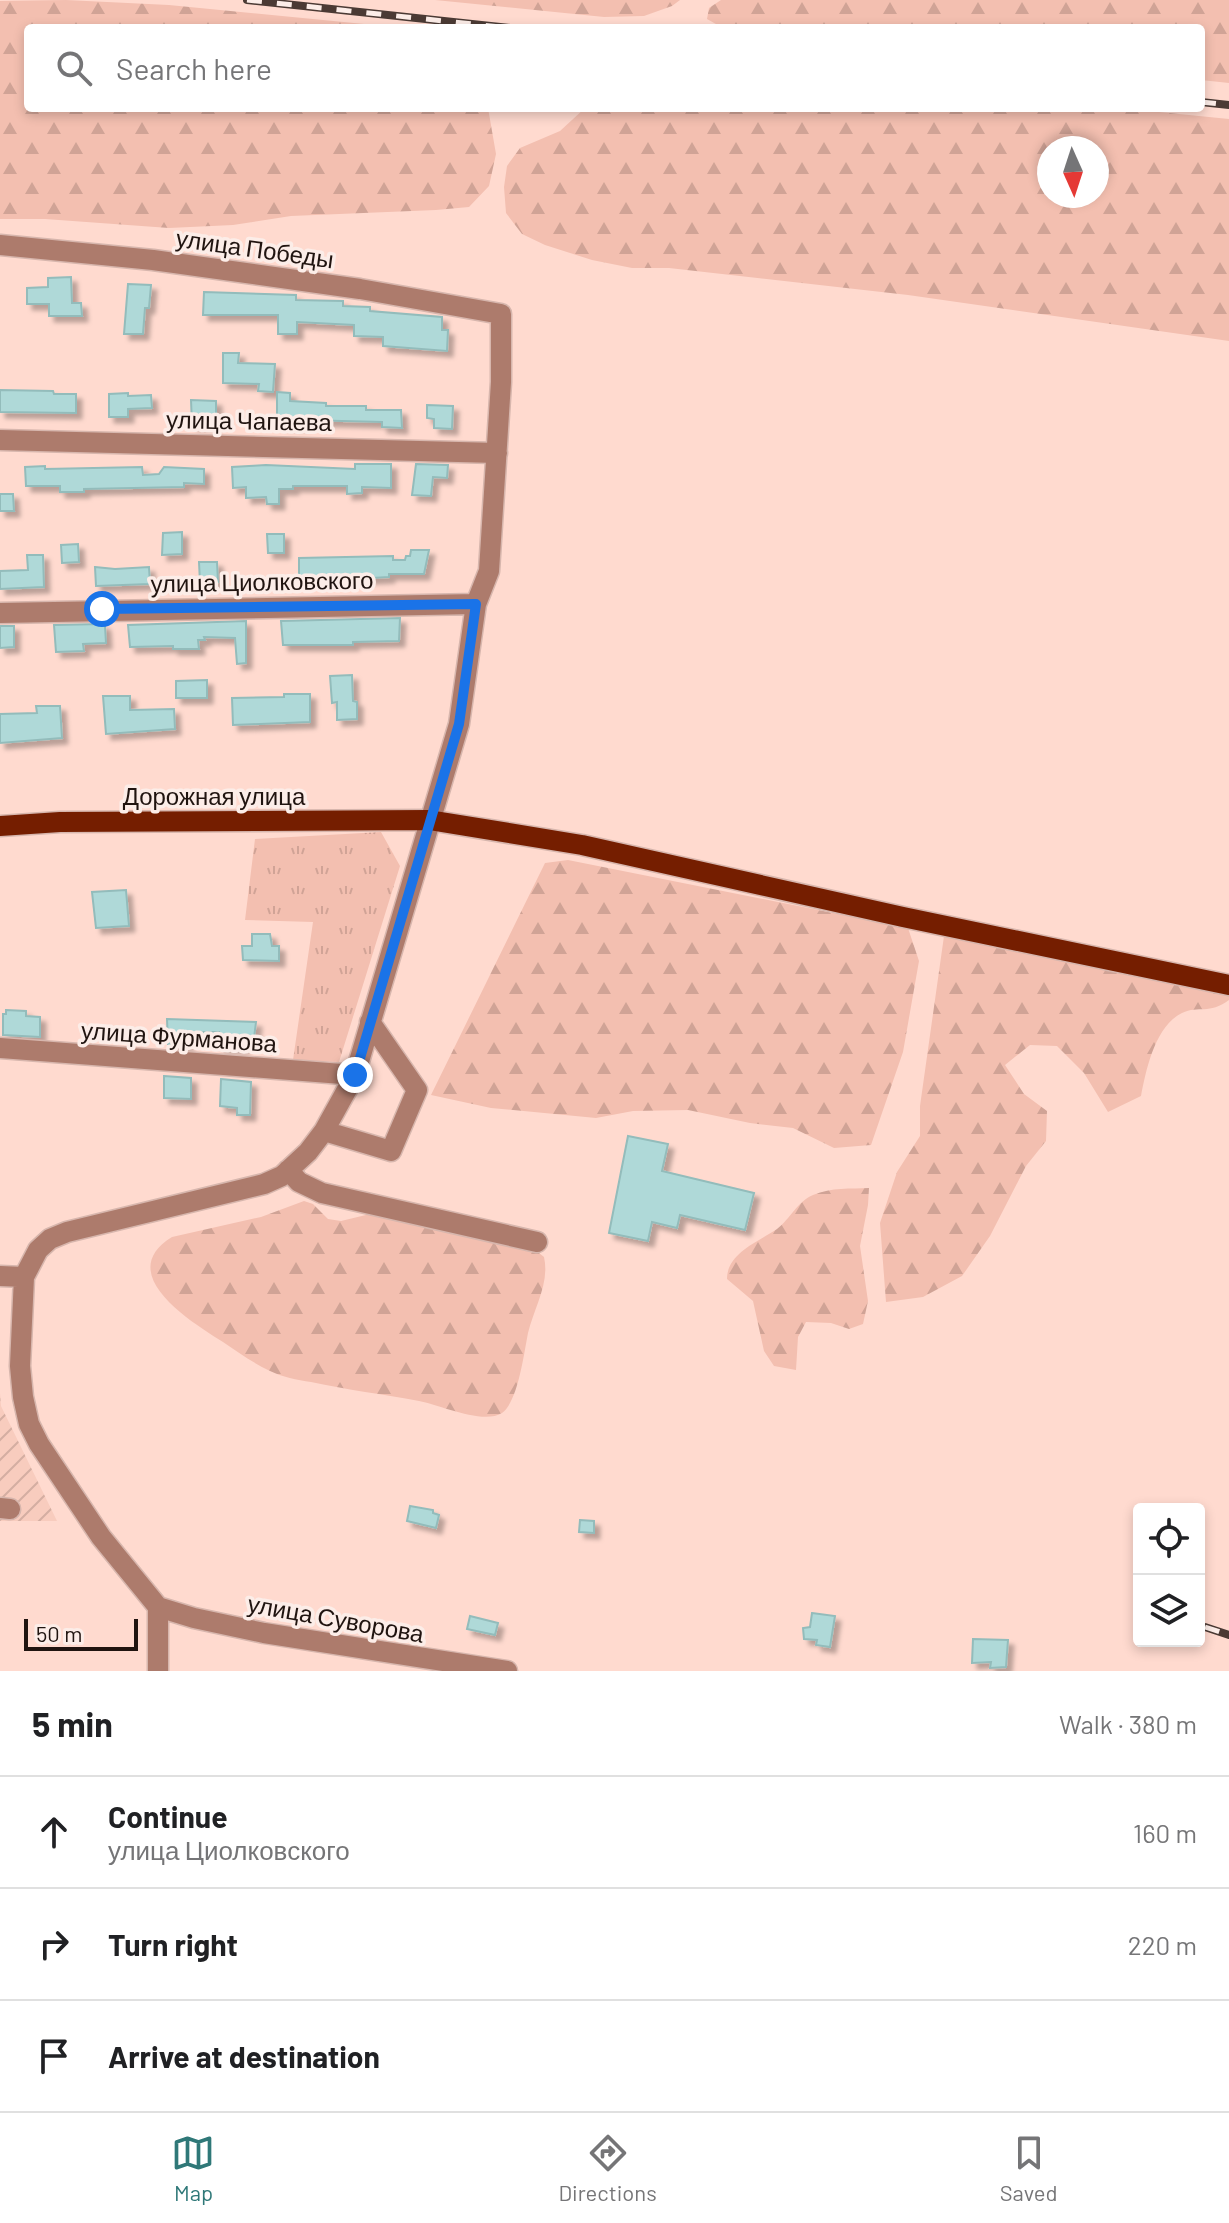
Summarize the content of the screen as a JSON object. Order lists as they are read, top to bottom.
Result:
{
  "streets": {
    "main road": ["Дорожная улица"],
    "street": [
      "улица Победы",
      "улица Чапаева",
      "улица Циолковского",
      "улица Фурманова",
      "улица Суворова"
    ]
  },
  "crossings": [
    ["улица Победы", "улица Чапаева"]
  ],
  "scale_bar": "50 m",
  "north": "bottom",
  "page": {
    "search": "Search here",
    "scale": "50 m",
    "heading": ["5 min", "Walk · 380 m"],
    "list": [
      ["Continue", "улица Циолковского", "160 m"],
      ["Turn right", "220 m"],
      "Arrive at destination"
    ],
    "nav": ["Map", "Directions", "Saved"]
  }
}
